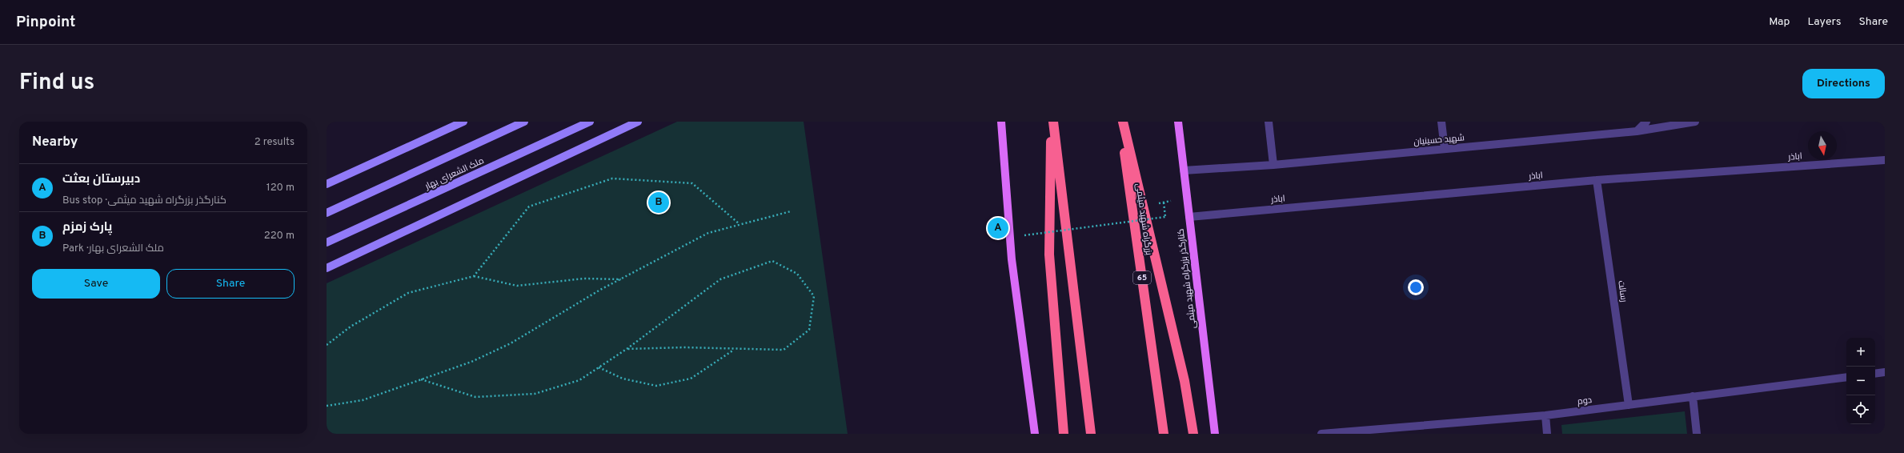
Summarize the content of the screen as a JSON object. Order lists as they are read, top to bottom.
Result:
{
  "streets": {
    "highway": ["بزرگراه شهید میثمی", "65"],
    "main road": ["ملک الشعرای بهار", "کنارگذر بزرگراه شهید میثمی"],
    "street": [
      "شهید حسینیان",
      "اباذر",
      "رسالت",
      "دوم"
    ]
  },
  "crossings": [
    ["شهید حسینیان", "کنارگذر بزرگراه شهید میثمی"],
    ["اباذر", "کنارگذر بزرگراه شهید میثمی"],
    ["اباذر", "رسالت"],
    ["رسالت", "دوم"]
  ],
  "north": "bottom",
  "page": {
    "header": "Pinpoint",
    "nav": ["Map", "Layers", "Share"],
    "title": "Find us",
    "buttons": [
      "Directions",
      ["Save", "Share"]
    ],
    "heading": ["Nearby", "2 results"],
    "list": [
      {
        "mark": "A",
        "name": "دبیرستان بعثت",
        "note": "Bus stop · کنارگذر بزرگراه شهید میثمی",
        "value": "120 m"
      },
      {
        "mark": "B",
        "name": "پارک زمزم",
        "note": "Park · ملک الشعرای بهار",
        "value": "220 m"
      }
    ],
    "pins": ["B", "A"],
    "map_buttons": ["+", "−"]
  }
}
